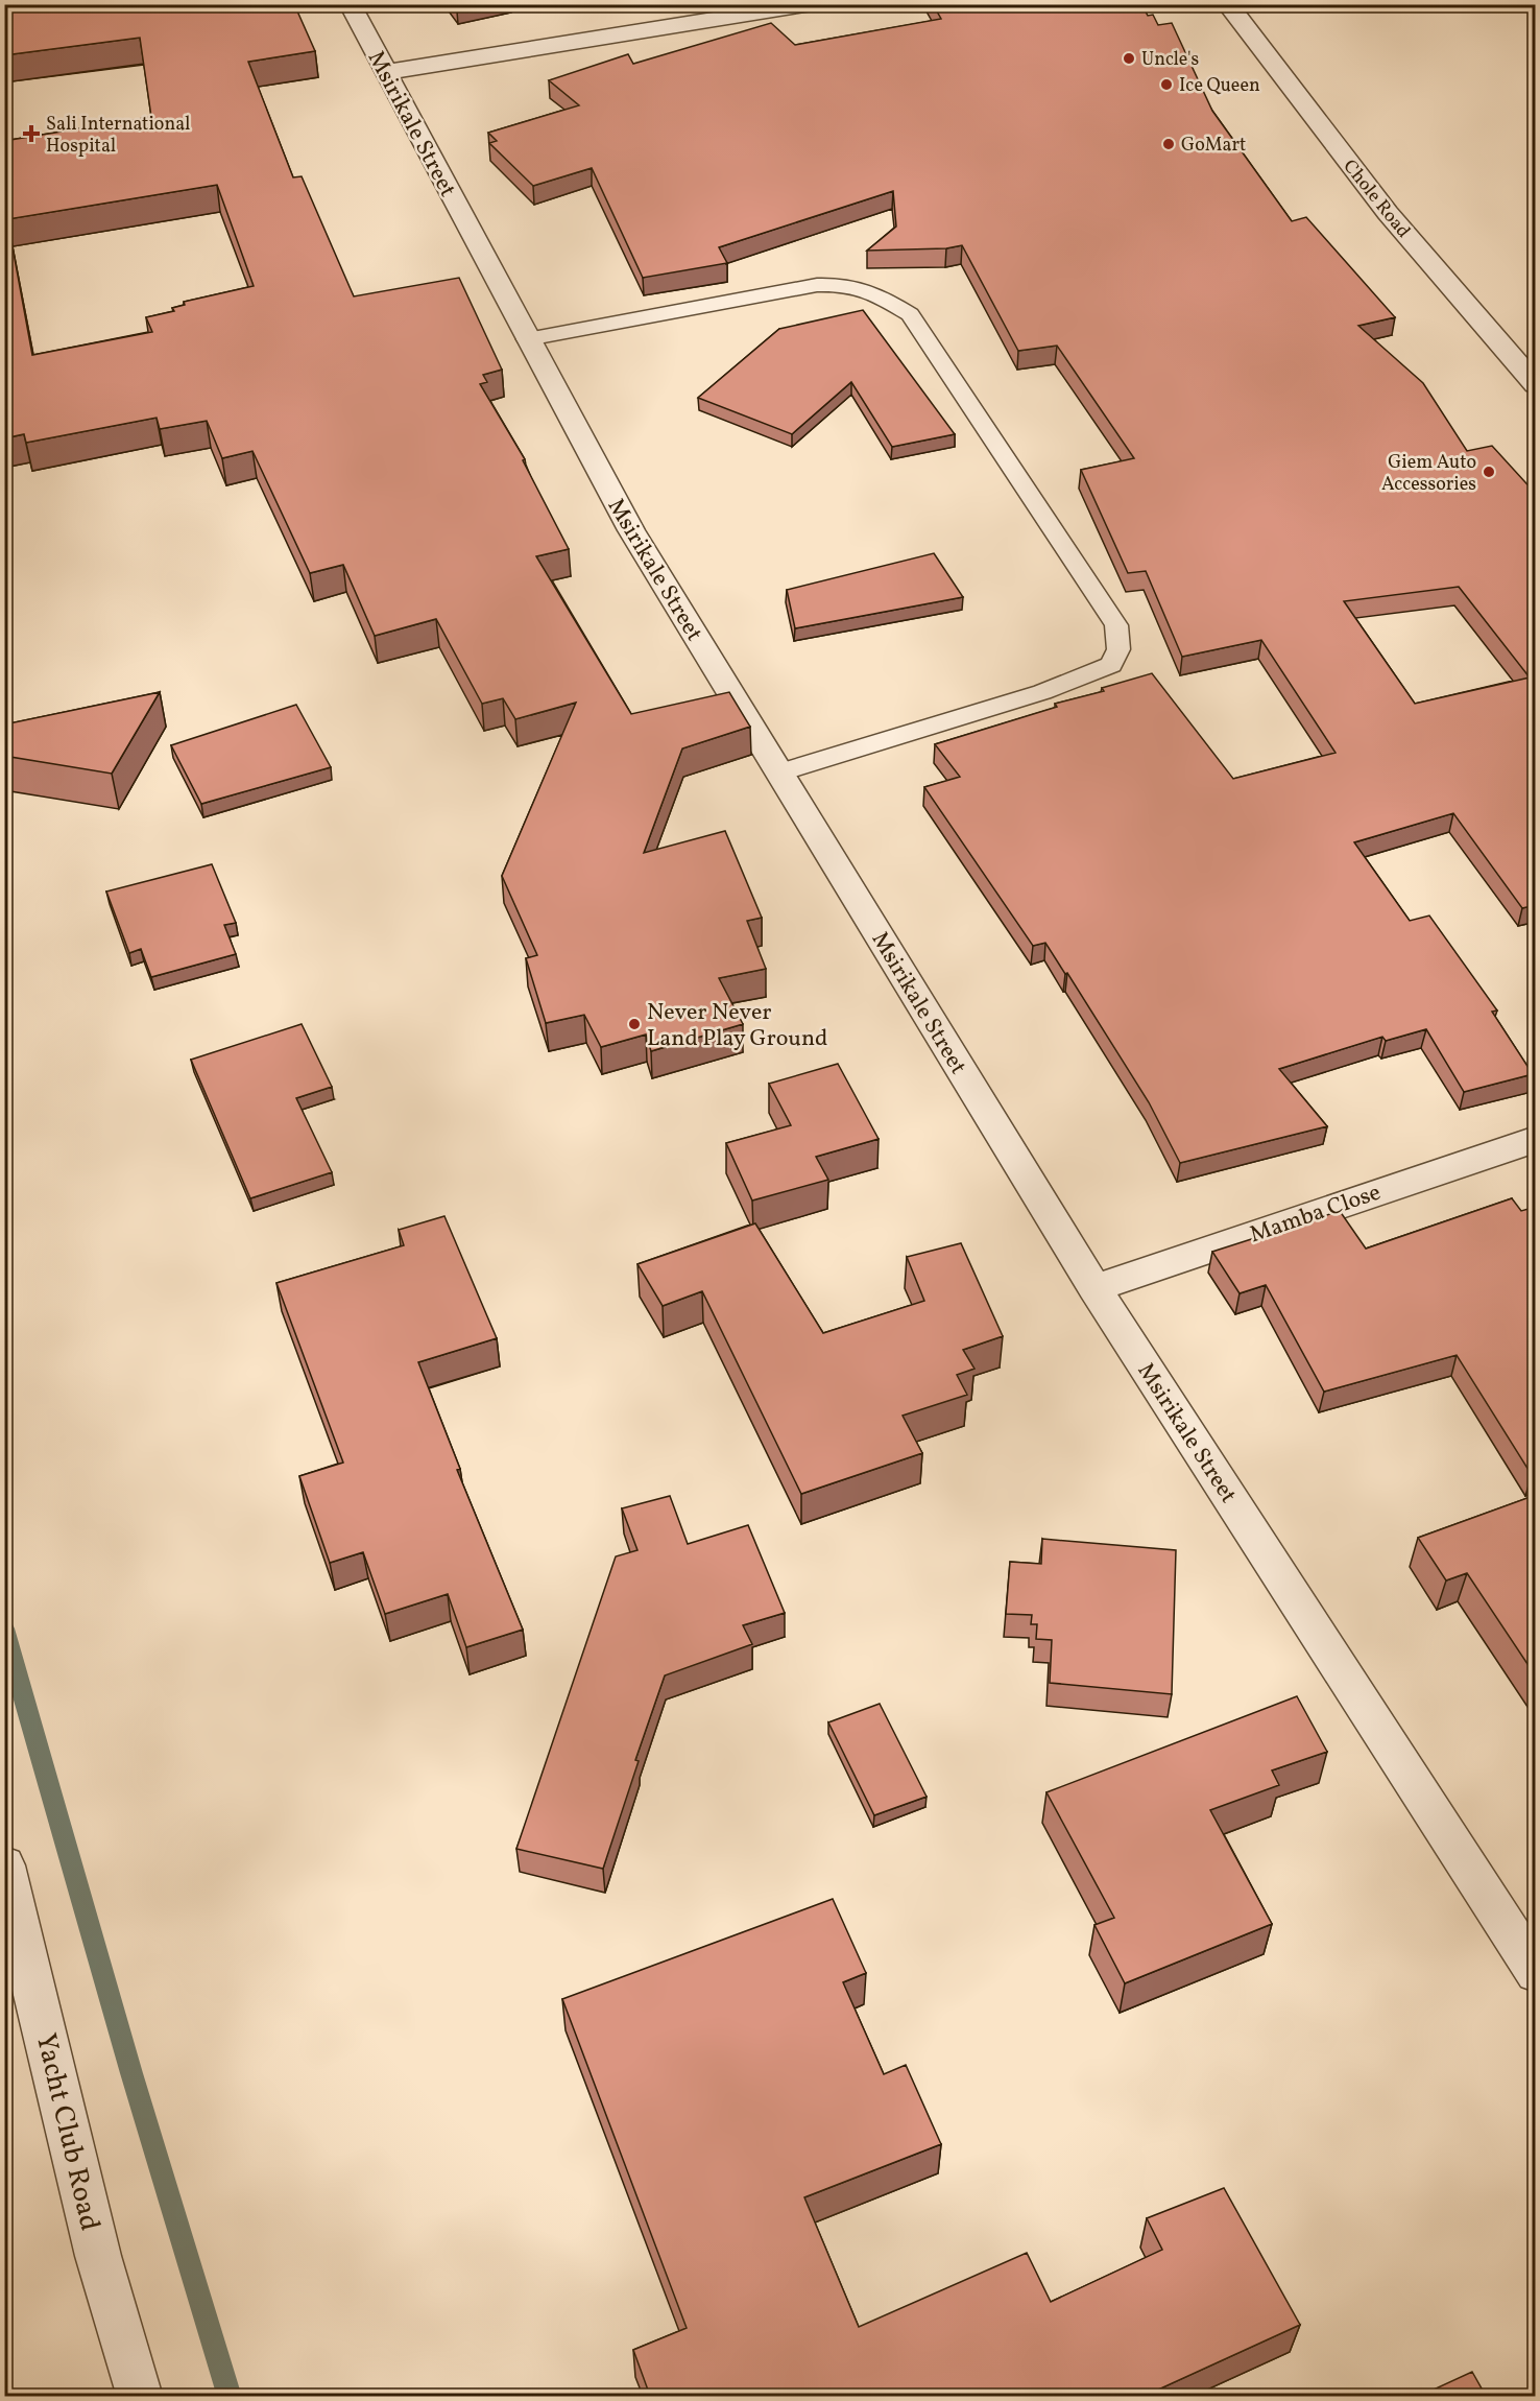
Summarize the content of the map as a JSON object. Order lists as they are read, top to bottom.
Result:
{
  "streets": {
    "street": [
      "Msirikale Street",
      "Chole Road",
      "Mamba Close",
      "Yacht Club Road"
    ]
  },
  "crossings": [
    ["Msirikale Street", "Mamba Close"]
  ],
  "places": {
    "other": [
      "Uncle's",
      "Ice Queen",
      "GoMart",
      "Giem Auto Accessories",
      "Never Never Land Play Ground"
    ],
    "health": ["Sali International Hospital"]
  }
}
